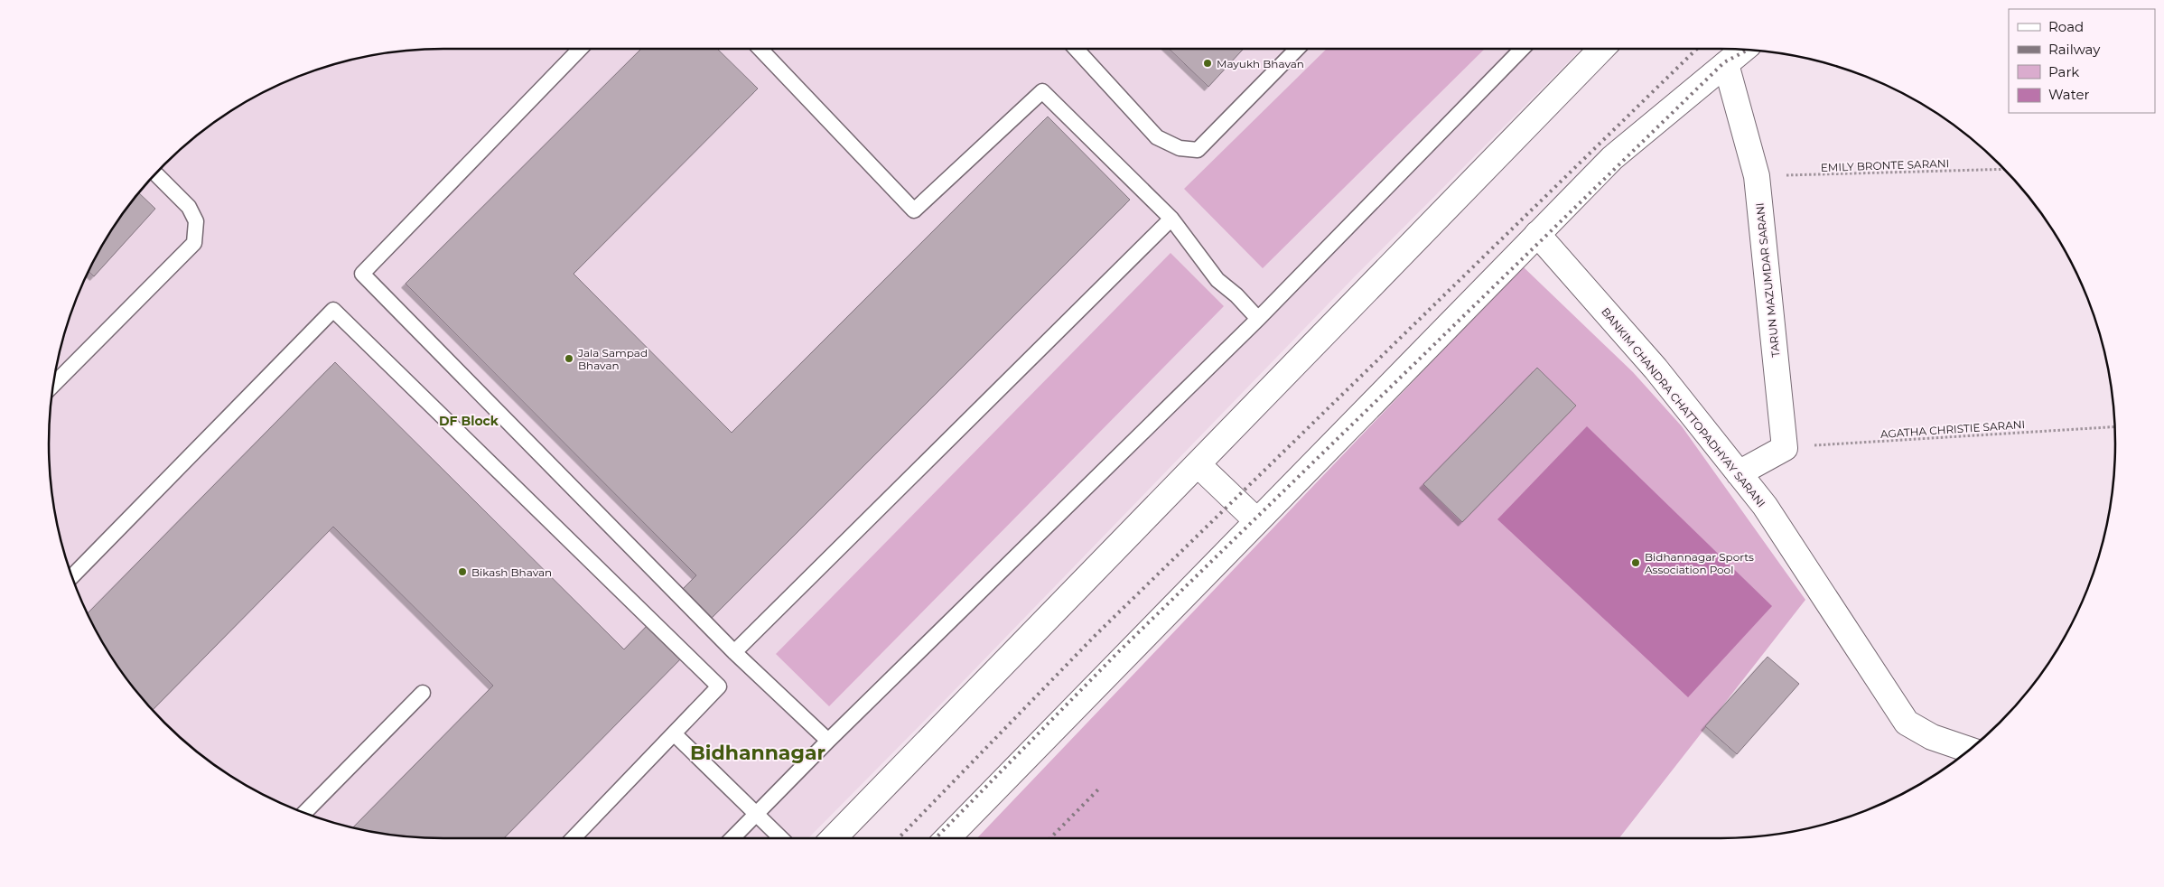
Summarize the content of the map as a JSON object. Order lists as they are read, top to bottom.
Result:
{
  "streets": {
    "main road": ["TARUN MAZUMDAR SARANI", "BANKIM CHANDRA CHATTOPADHYAY SARANI"],
    "path": ["EMILY BRONTE SARANI", "AGATHA CHRISTIE SARANI"]
  },
  "crossings": [
    ["EMILY BRONTE SARANI", "TARUN MAZUMDAR SARANI"],
    ["TARUN MAZUMDAR SARANI", "AGATHA CHRISTIE SARANI"]
  ],
  "districts": ["DF Block", "Bidhannagar"],
  "places": [
    "Mayukh Bhavan",
    "Jala Sampad Bhavan",
    "Bidhannagar Sports Association Pool",
    "Bikash Bhavan"
  ],
  "legend": [
    "Road",
    "Railway",
    "Park",
    "Water"
  ]
}
